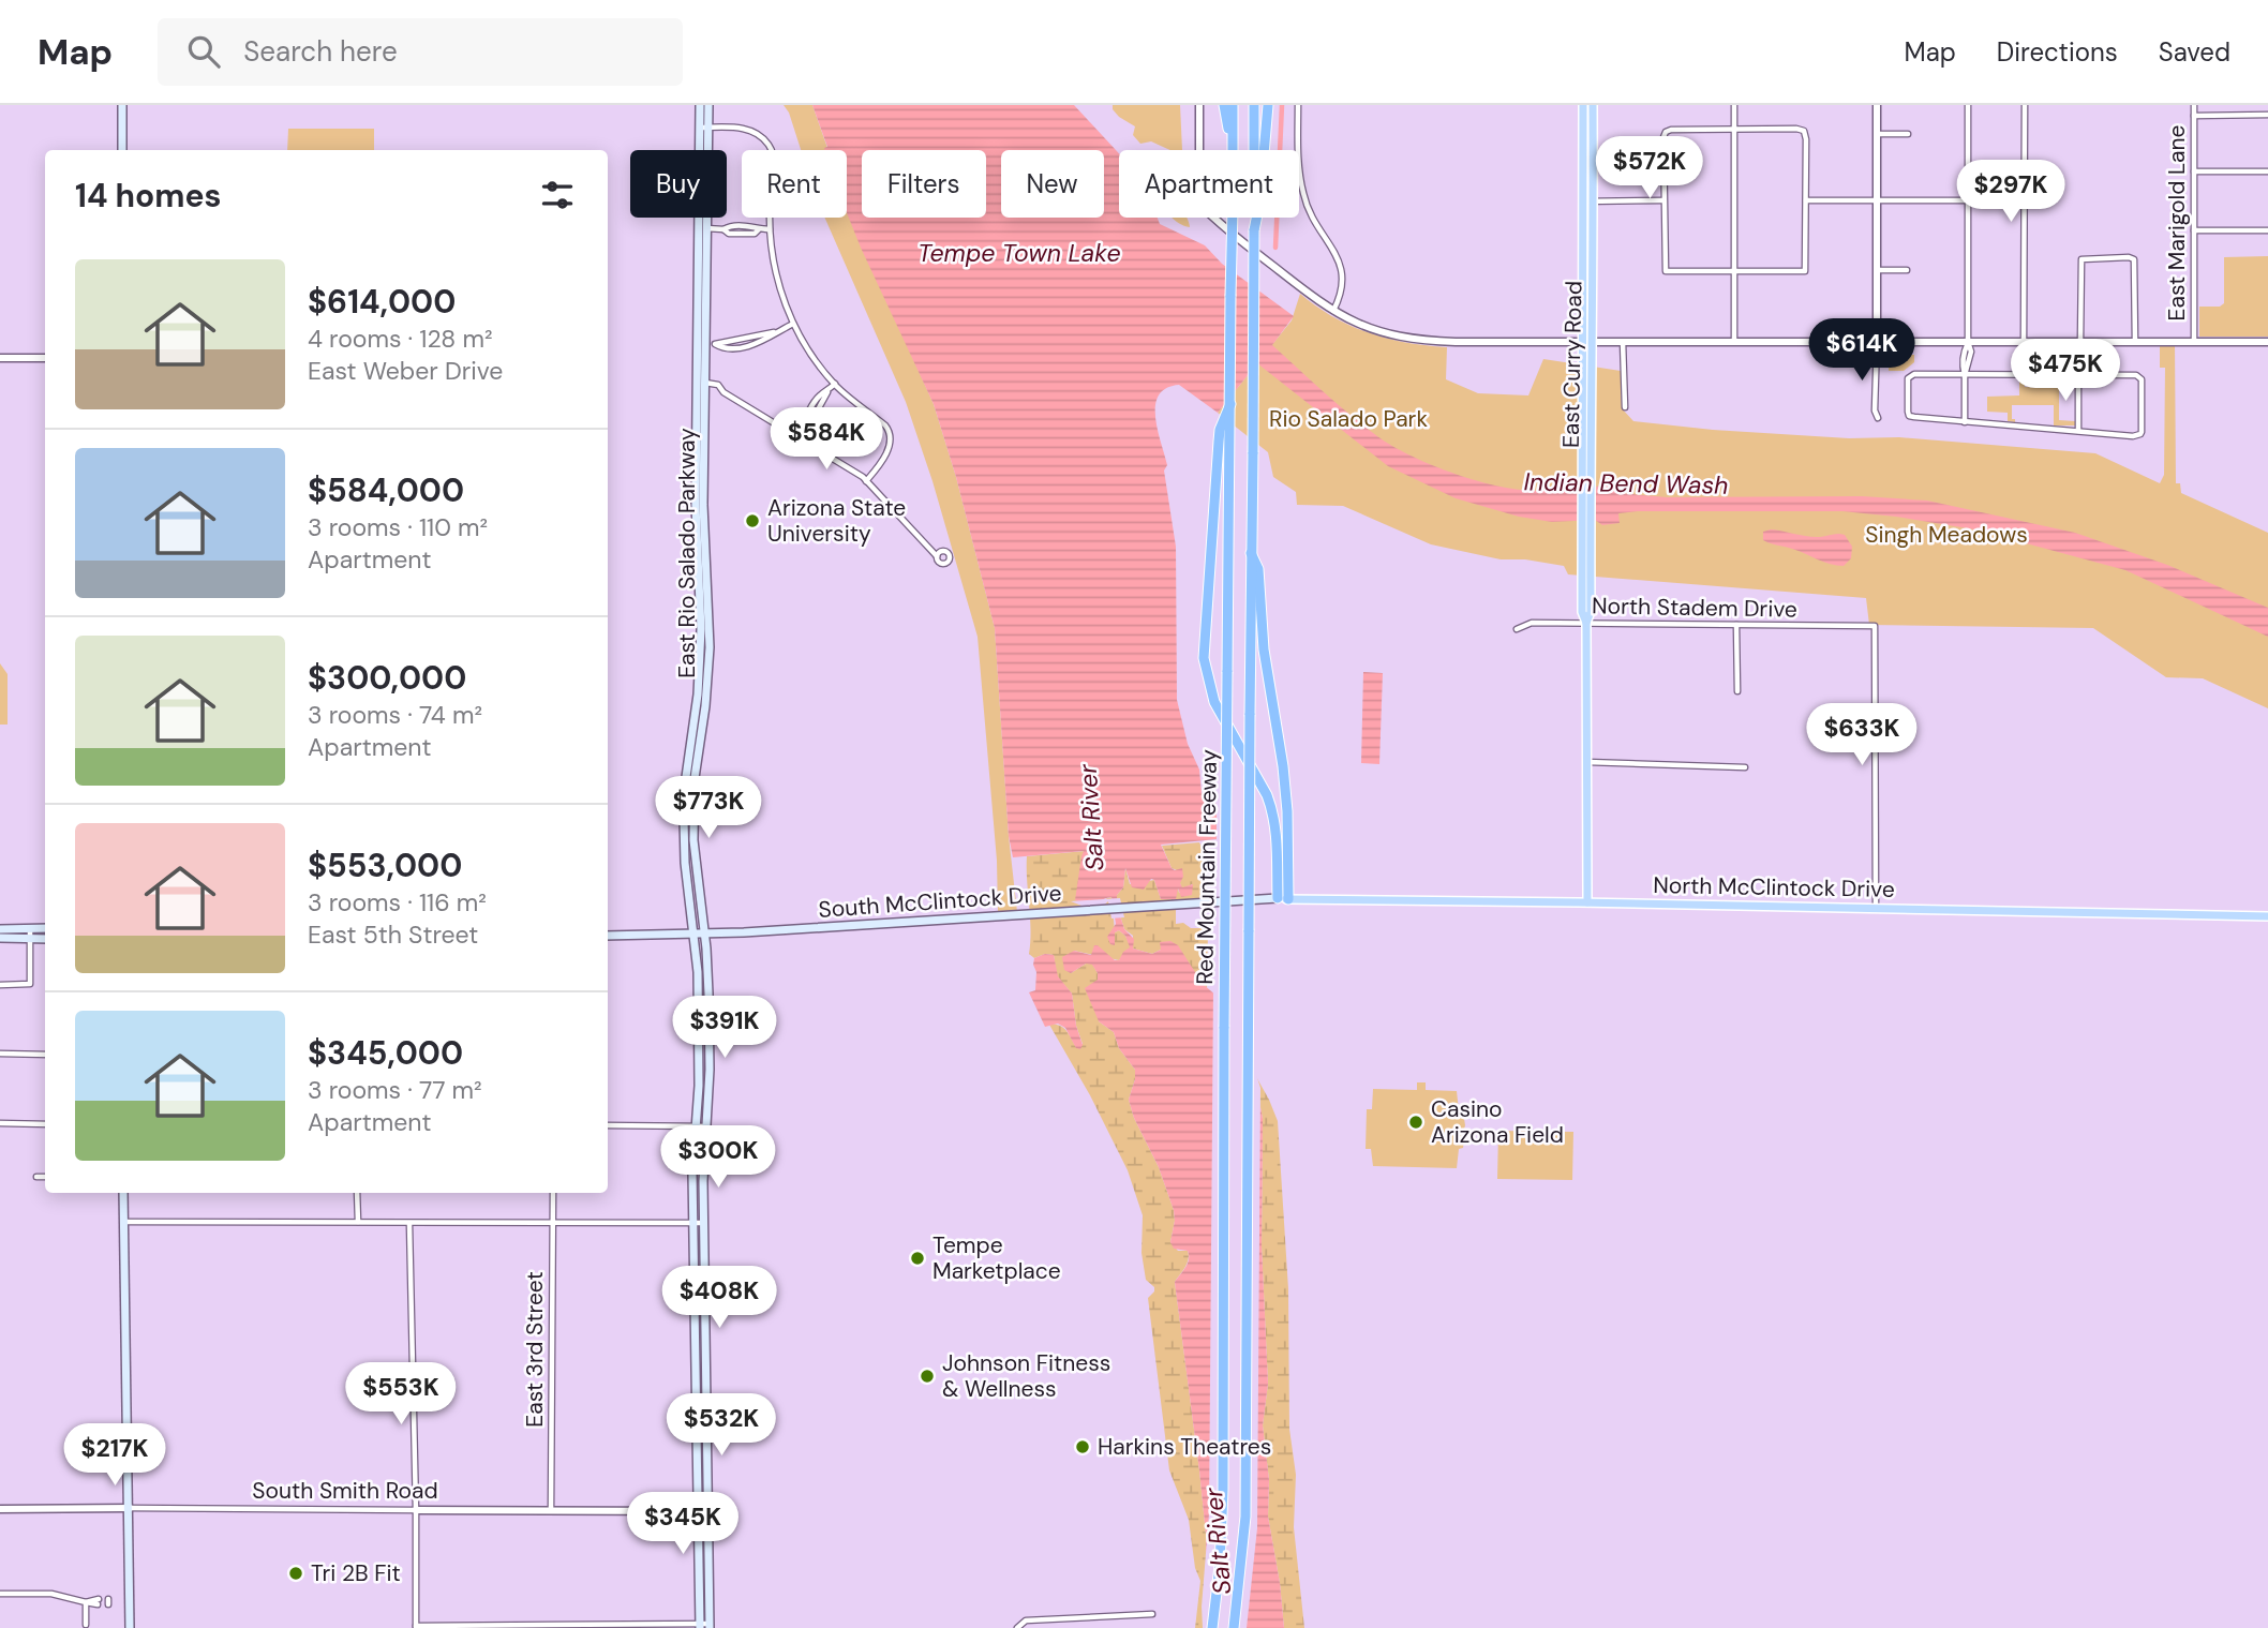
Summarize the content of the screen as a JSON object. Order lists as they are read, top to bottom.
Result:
{
  "streets": {
    "highway": ["Red Mountain Freeway"],
    "main road": [
      "East Curry Road",
      "East Rio Salado Parkway",
      "North McClintock Drive",
      "South McClintock Drive"
    ],
    "street": [
      "East Marigold Lane",
      "North Stadem Drive",
      "East 3rd Street",
      "South Smith Road"
    ]
  },
  "crossings": [
    ["East Curry Road", "North Stadem Drive"],
    ["East Curry Road", "North McClintock Drive"],
    ["East Rio Salado Parkway", "South McClintock Drive"],
    ["East Rio Salado Parkway", "South Smith Road"],
    ["North Stadem Drive", "North McClintock Drive"],
    ["North McClintock Drive", "South McClintock Drive"],
    ["East 3rd Street", "South Smith Road"]
  ],
  "water": ["Tempe Town Lake", "Indian Bend Wash", "Salt River"],
  "parks": ["Rio Salado Park", "Singh Meadows"],
  "places": [
    "Arizona State University",
    "Casino Arizona Field",
    "Tempe Marketplace",
    "Johnson Fitness & Wellness",
    "Harkins Theatres",
    "Tri 2B Fit"
  ],
  "page": {
    "header": "Map",
    "search": "Search here",
    "nav": ["Map", "Directions", "Saved"],
    "price": [
      "$572K",
      "$297K",
      "$614K",
      "$475K",
      "$584K",
      "$633K",
      "$773K",
      "$391K",
      "$300K",
      "$408K",
      "$553K",
      "$532K",
      "$217K",
      "$345K"
    ],
    "chip": [
      "Buy",
      "Rent",
      "Filters",
      "New",
      "Apartment"
    ],
    "heading": "14 homes",
    "list": [
      {
        "name": "$614,000",
        "note": "4 rooms · 128 m² · East Weber Drive"
      },
      {
        "name": "$584,000",
        "note": "3 rooms · 110 m² · Apartment"
      },
      {
        "name": "$300,000",
        "note": "3 rooms · 74 m² · Apartment"
      },
      {
        "name": "$553,000",
        "note": "3 rooms · 116 m² · East 5th Street"
      },
      {
        "name": "$345,000",
        "note": "3 rooms · 77 m² · Apartment"
      }
    ]
  }
}
